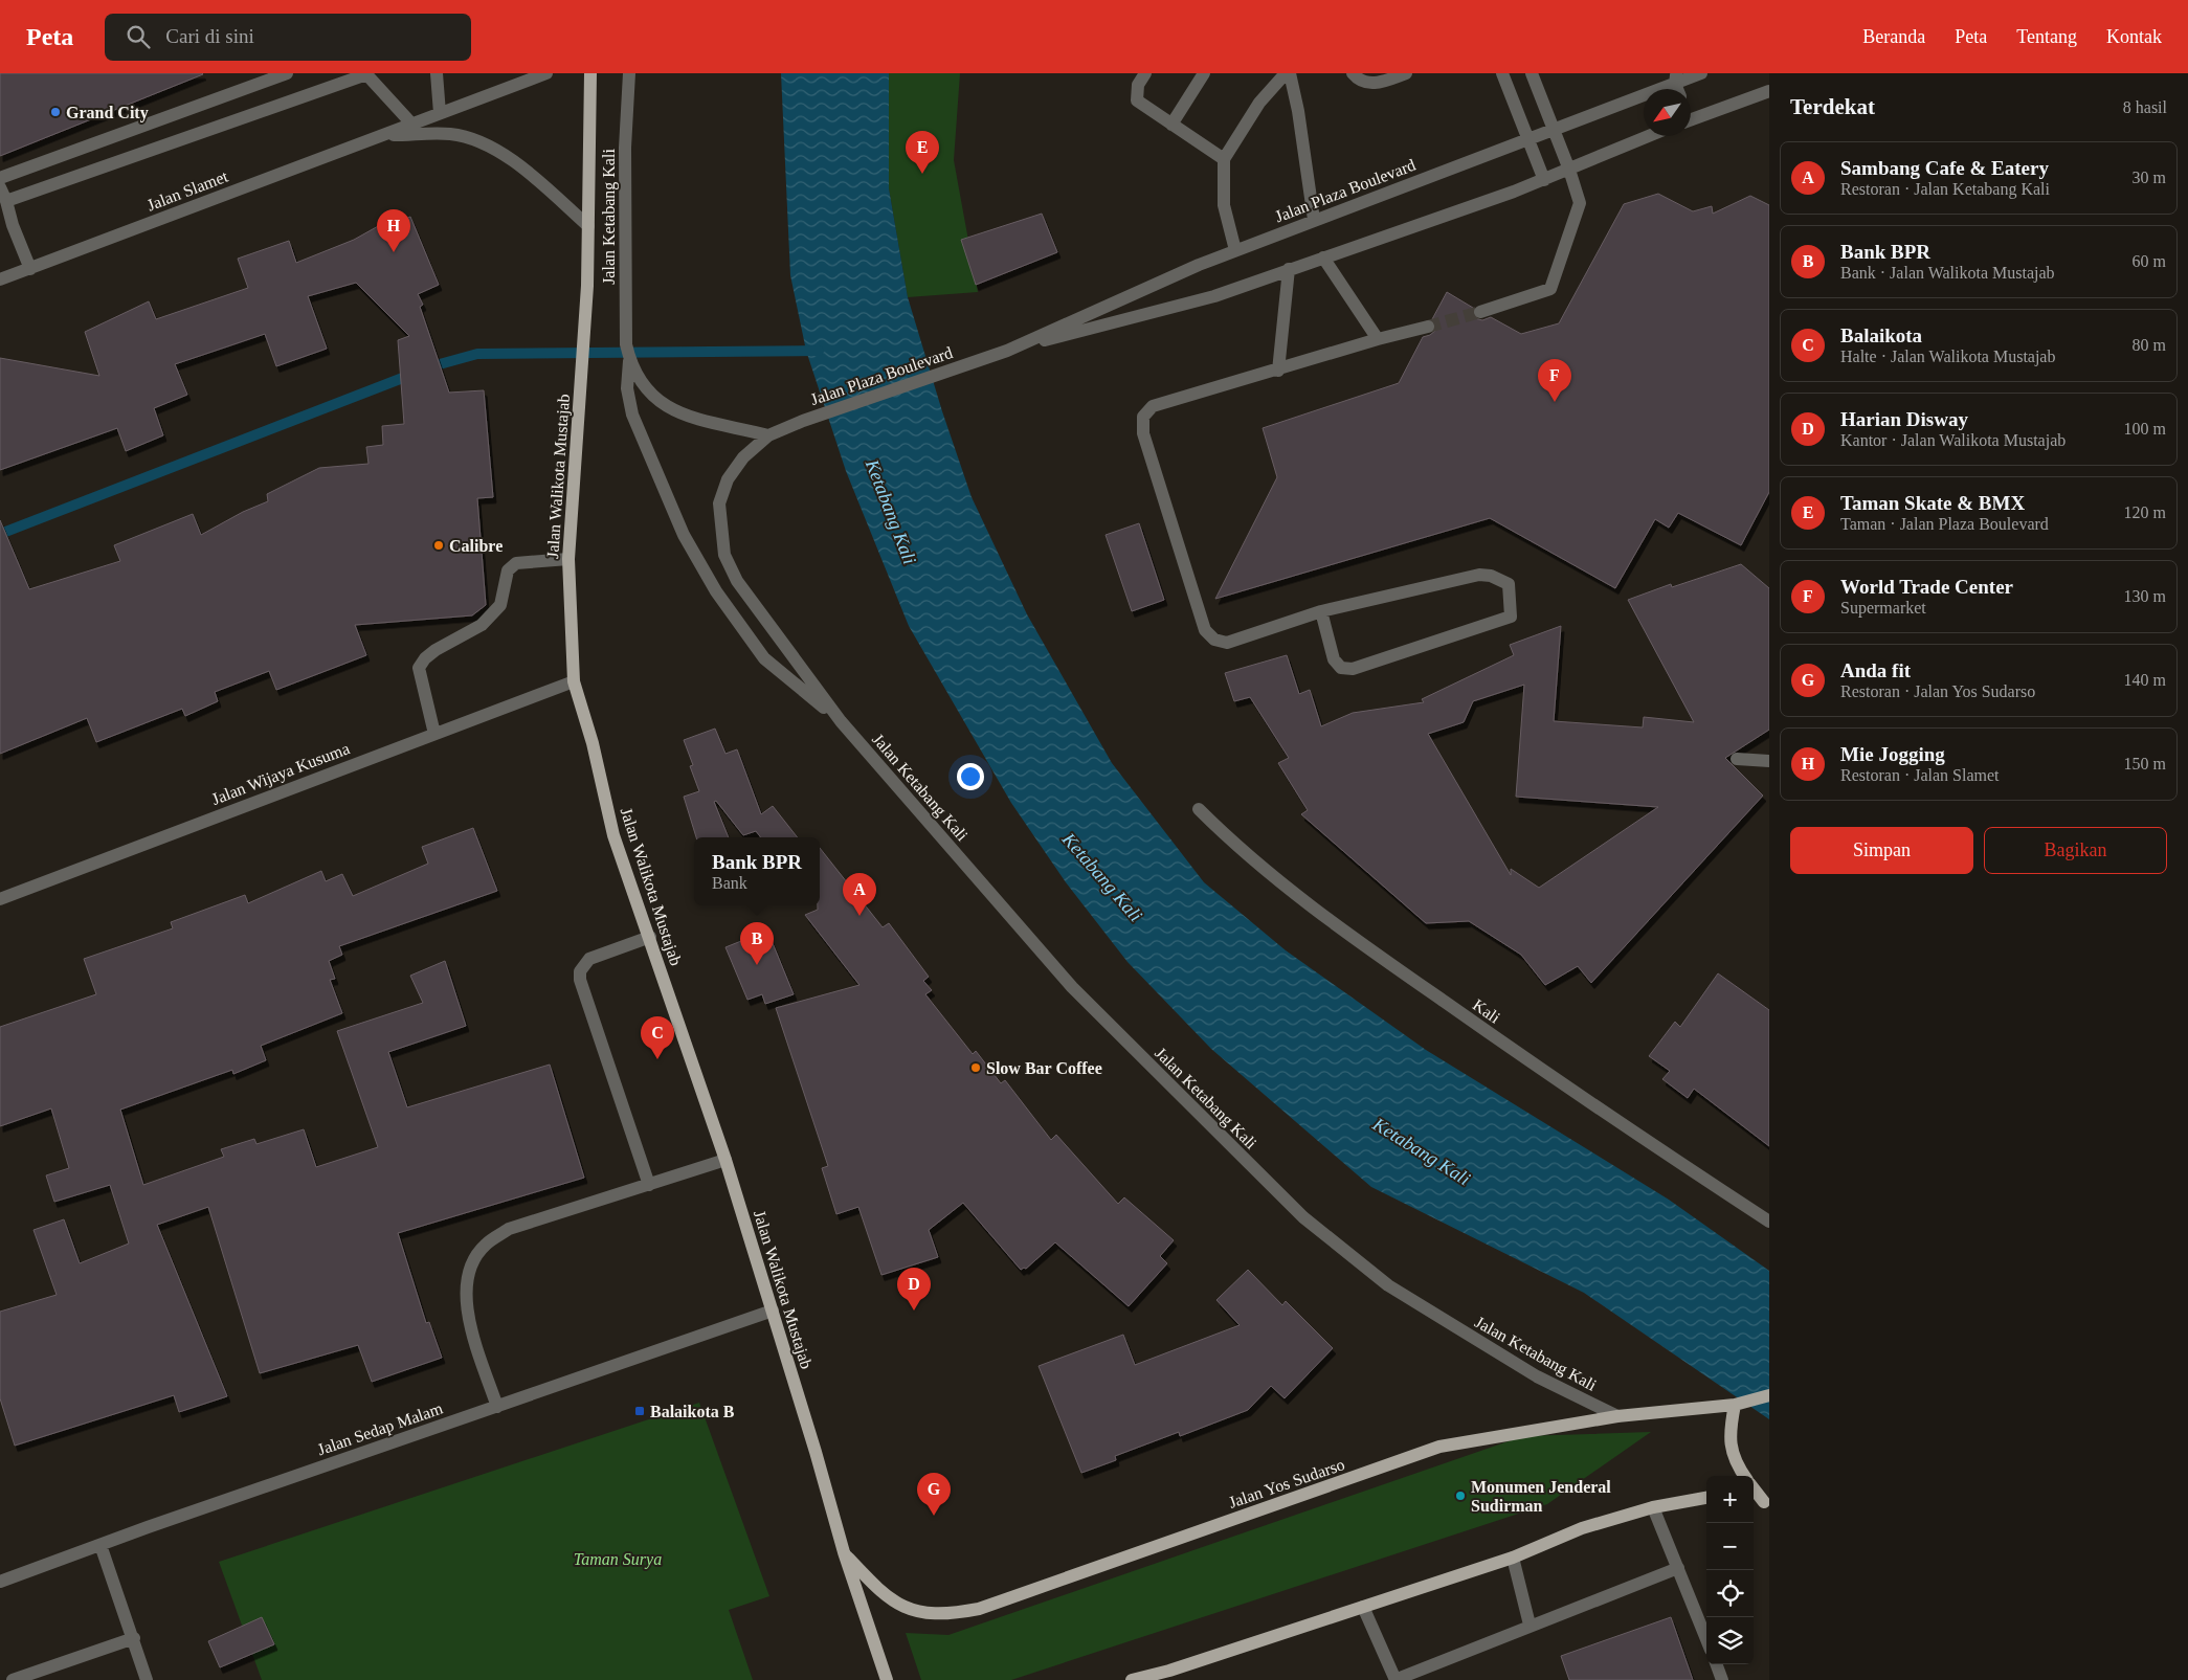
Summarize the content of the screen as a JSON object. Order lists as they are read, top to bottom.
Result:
{
  "streets": {
    "main road": ["Jalan Walikota Mustajab", "Jalan Yos Sudarso"],
    "street": [
      "Jalan Slamet",
      "Jalan Plaza Boulevard",
      "Jalan Ketabang Kali",
      "Jalan Wijaya Kusuma",
      "Kali",
      "Jalan Sedap Malam"
    ]
  },
  "crossings": [
    ["Jalan Slamet", "Jalan Walikota Mustajab"],
    ["Jalan Plaza Boulevard", "Jalan Ketabang Kali"],
    ["Jalan Ketabang Kali", "Jalan Yos Sudarso"],
    ["Jalan Walikota Mustajab", "Jalan Wijaya Kusuma"],
    ["Jalan Walikota Mustajab", "Jalan Sedap Malam"],
    ["Jalan Walikota Mustajab", "Jalan Yos Sudarso"]
  ],
  "water": ["Ketabang Kali"],
  "parks": ["Taman Surya"],
  "places": {
    "other": [
      "Grand City",
      "Calibre",
      "Slow Bar Coffee",
      "Monumen Jenderal Sudirman"
    ],
    "transit": ["Balaikota B"]
  },
  "north": "bottom left",
  "page": {
    "header": "Peta",
    "search": "Cari di sini",
    "nav": [
      "Beranda",
      "Peta",
      "Tentang",
      "Kontak"
    ],
    "heading": ["Terdekat", "8 hasil"],
    "pins": [
      "E",
      "H",
      "F",
      "A",
      "B",
      "C",
      "D",
      "G"
    ],
    "list": [
      {
        "mark": "A",
        "name": "Sambang Cafe & Eatery",
        "note": "Restoran · Jalan Ketabang Kali",
        "value": "30 m"
      },
      {
        "mark": "B",
        "name": "Bank BPR",
        "note": "Bank · Jalan Walikota Mustajab",
        "value": "60 m"
      },
      {
        "mark": "C",
        "name": "Balaikota",
        "note": "Halte · Jalan Walikota Mustajab",
        "value": "80 m"
      },
      {
        "mark": "D",
        "name": "Harian Disway",
        "note": "Kantor · Jalan Walikota Mustajab",
        "value": "100 m"
      },
      {
        "mark": "E",
        "name": "Taman Skate & BMX",
        "note": "Taman · Jalan Plaza Boulevard",
        "value": "120 m"
      },
      {
        "mark": "F",
        "name": "World Trade Center",
        "note": "Supermarket",
        "value": "130 m"
      },
      {
        "mark": "G",
        "name": "Anda fit",
        "note": "Restoran · Jalan Yos Sudarso",
        "value": "140 m"
      },
      {
        "mark": "H",
        "name": "Mie Jogging",
        "note": "Restoran · Jalan Slamet",
        "value": "150 m"
      }
    ],
    "buttons": ["Simpan", "Bagikan"],
    "popup": ["Bank BPR", "Bank"],
    "map_buttons": ["+", "−"]
  }
}
